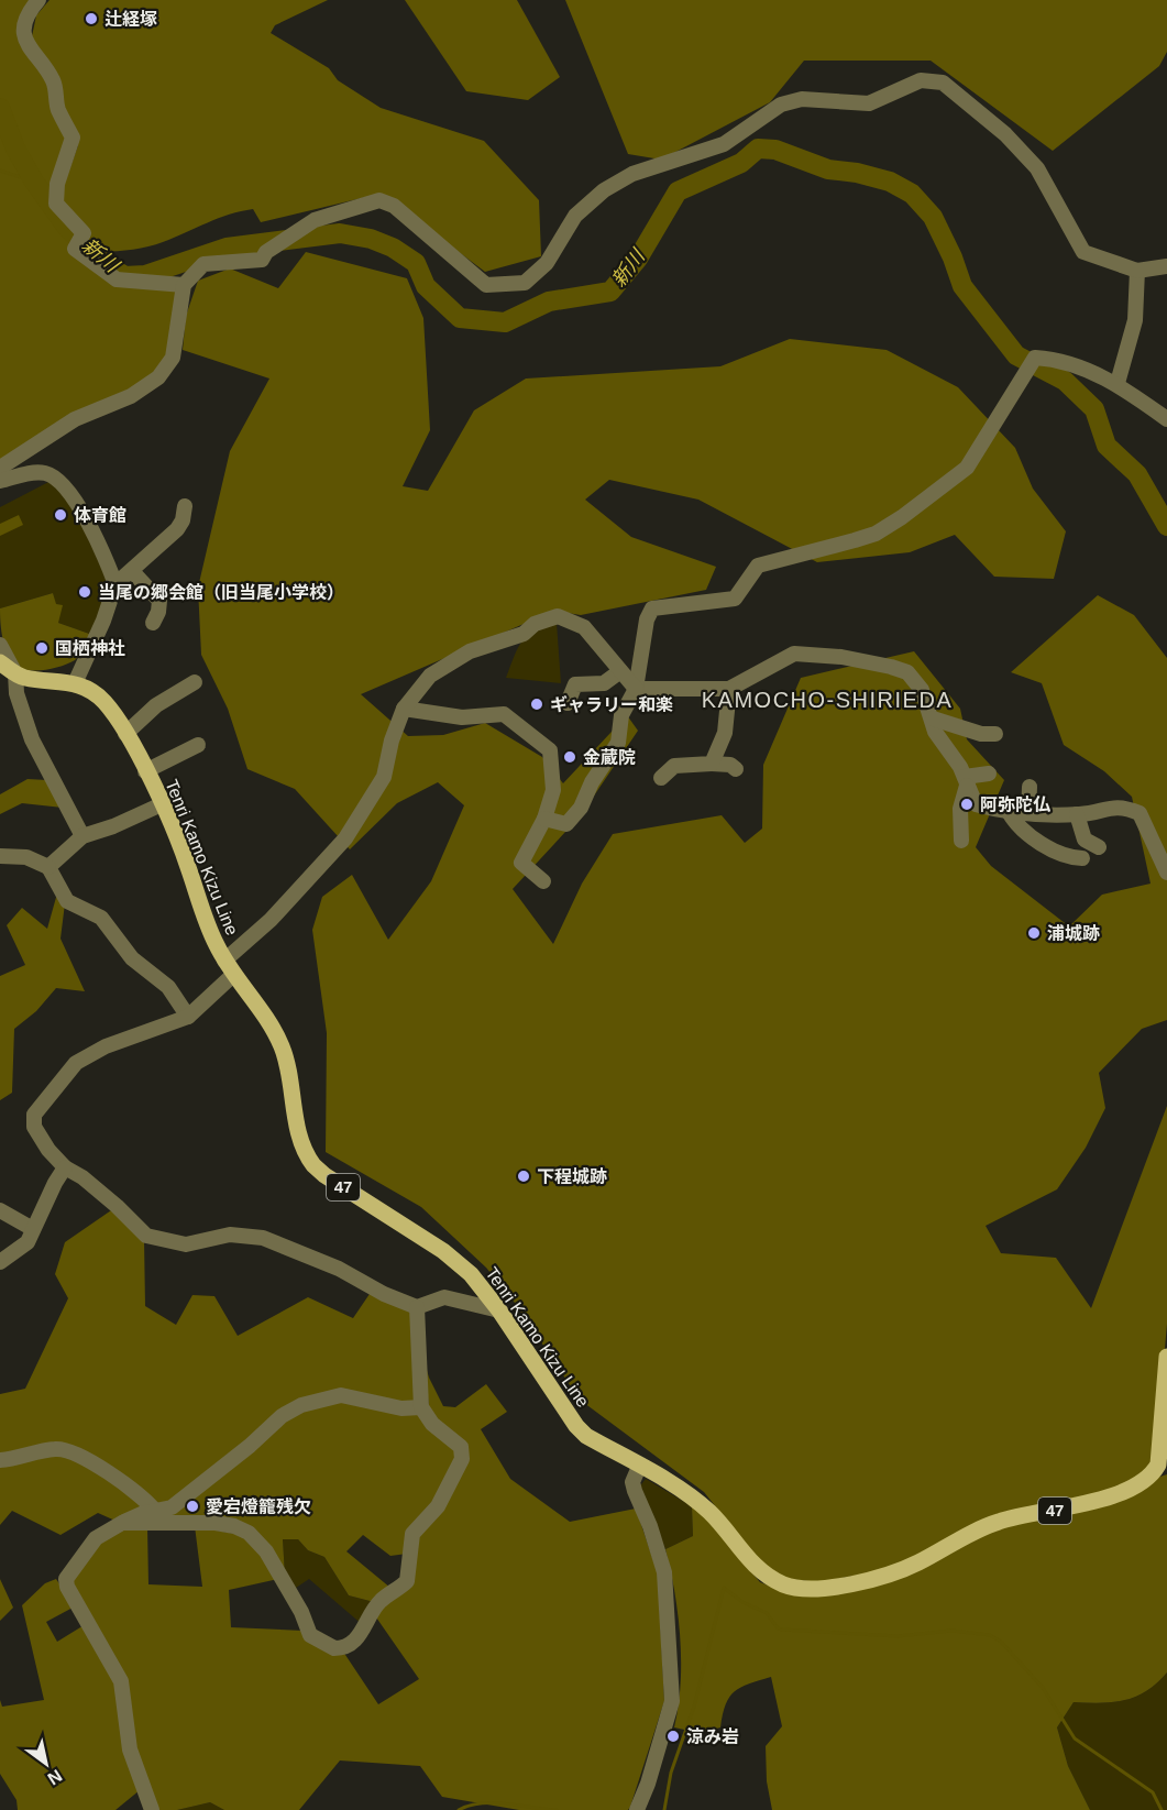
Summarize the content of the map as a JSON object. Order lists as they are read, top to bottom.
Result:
{
  "streets": {
    "main road": ["Tenri Kamo Kizu Line", "47"]
  },
  "districts": ["KAMOCHO-SHIRIEDA"],
  "water": ["新川"],
  "places": [
    "辻経塚",
    "体育館",
    "当尾の郷会館（旧当尾小学校）",
    "国栖神社",
    "ギャラリー和楽",
    "金蔵院",
    "阿弥陀仏",
    "浦城跡",
    "下程城跡",
    "愛宕燈籠残欠",
    "涼み岩"
  ],
  "north": "bottom right"
}
